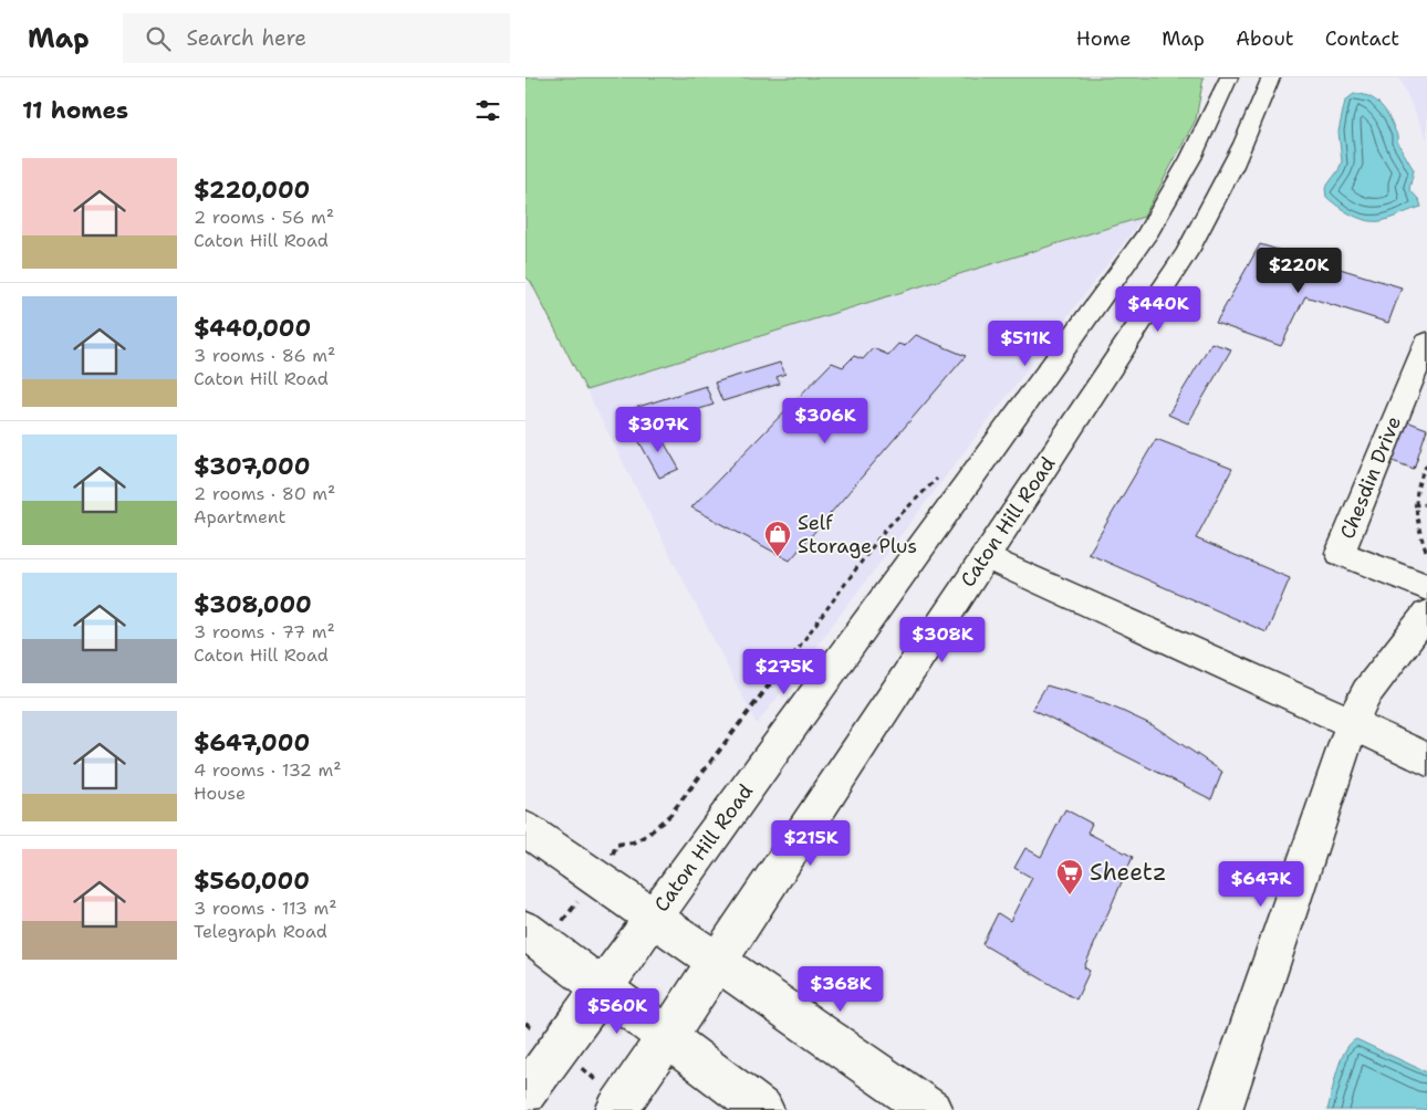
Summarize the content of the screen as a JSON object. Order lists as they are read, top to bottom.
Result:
{
  "streets": {
    "main road": ["Chesdin Drive", "Caton Hill Road"]
  },
  "places": {
    "shop": ["Self Storage Plus"],
    "supermarket": ["Sheetz"]
  },
  "page": {
    "header": "Map",
    "search": "Search here",
    "nav": [
      "Home",
      "Map",
      "About",
      "Contact"
    ],
    "heading": "11 homes",
    "list": [
      {
        "name": "$220,000",
        "note": "2 rooms · 56 m² · Caton Hill Road"
      },
      {
        "name": "$440,000",
        "note": "3 rooms · 86 m² · Caton Hill Road"
      },
      {
        "name": "$307,000",
        "note": "2 rooms · 80 m² · Apartment"
      },
      {
        "name": "$308,000",
        "note": "3 rooms · 77 m² · Caton Hill Road"
      },
      {
        "name": "$647,000",
        "note": "4 rooms · 132 m² · House"
      },
      {
        "name": "$560,000",
        "note": "3 rooms · 113 m² · Telegraph Road"
      }
    ],
    "price": [
      "$220K",
      "$440K",
      "$511K",
      "$306K",
      "$307K",
      "$308K",
      "$275K",
      "$215K",
      "$647K",
      "$368K",
      "$560K"
    ]
  }
}
